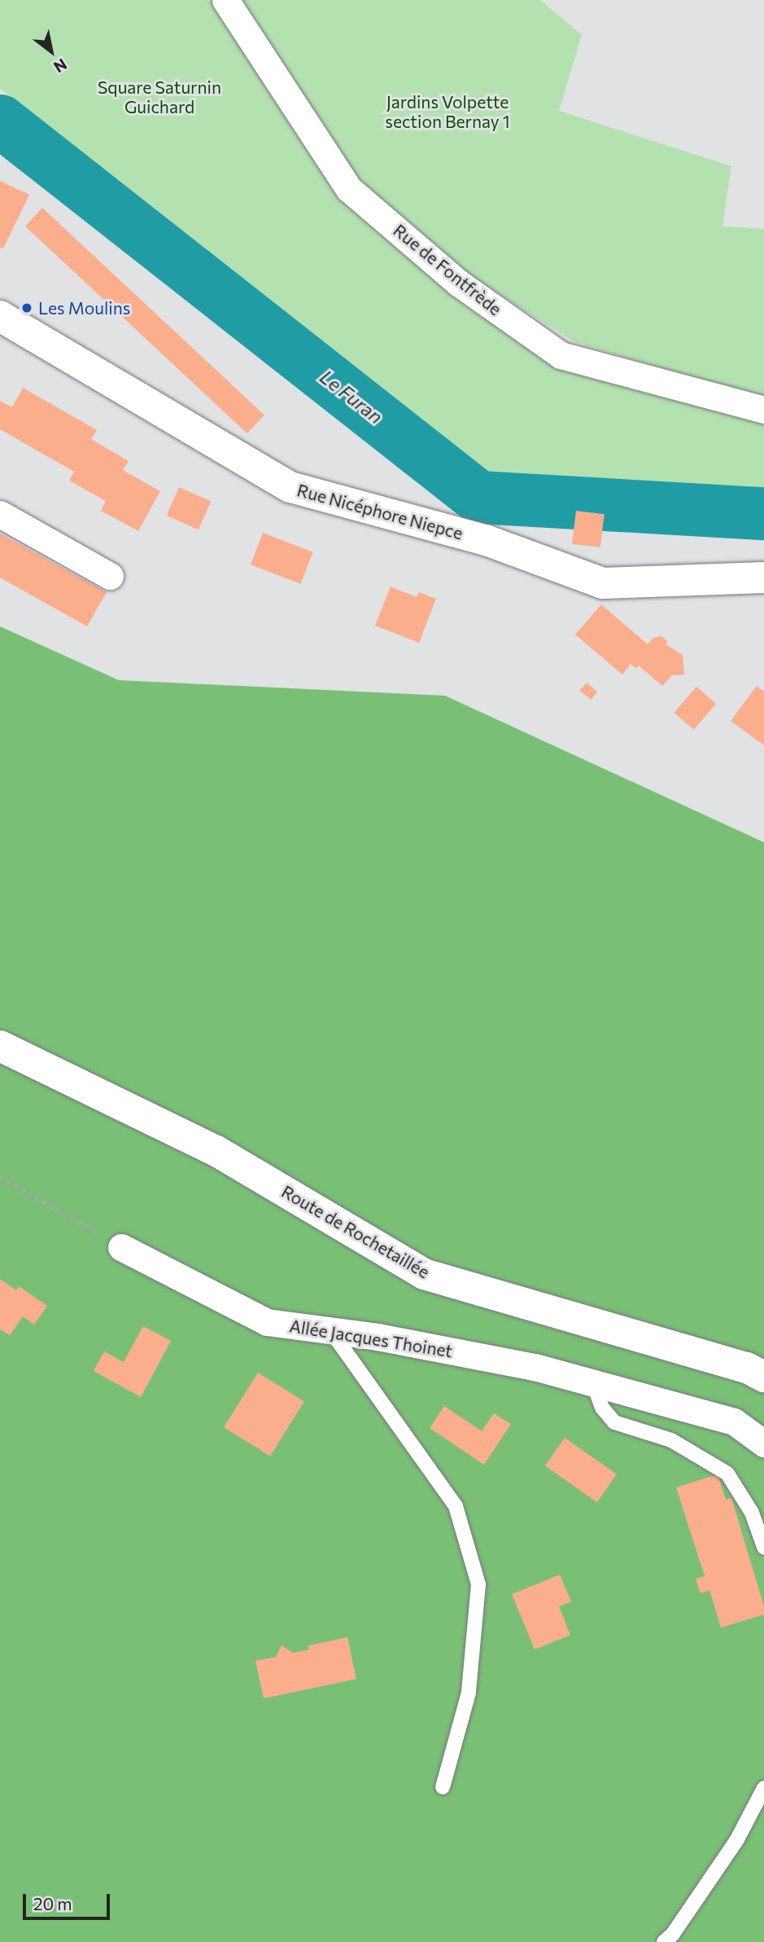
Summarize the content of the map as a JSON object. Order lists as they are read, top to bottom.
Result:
{
  "streets": {
    "main road": ["Rue Nicéphore Niepce", "Route de Rochetaillée"],
    "street": ["Rue de Fontfrède", "Allée Jacques Thoinet"]
  },
  "water": ["Le Furan"],
  "parks": ["Square Saturnin Guichard", "Jardins Volpette section Bernay 1"],
  "places": ["Les Moulins"],
  "scale_bar": "20 m",
  "north": "bottom right"
}
